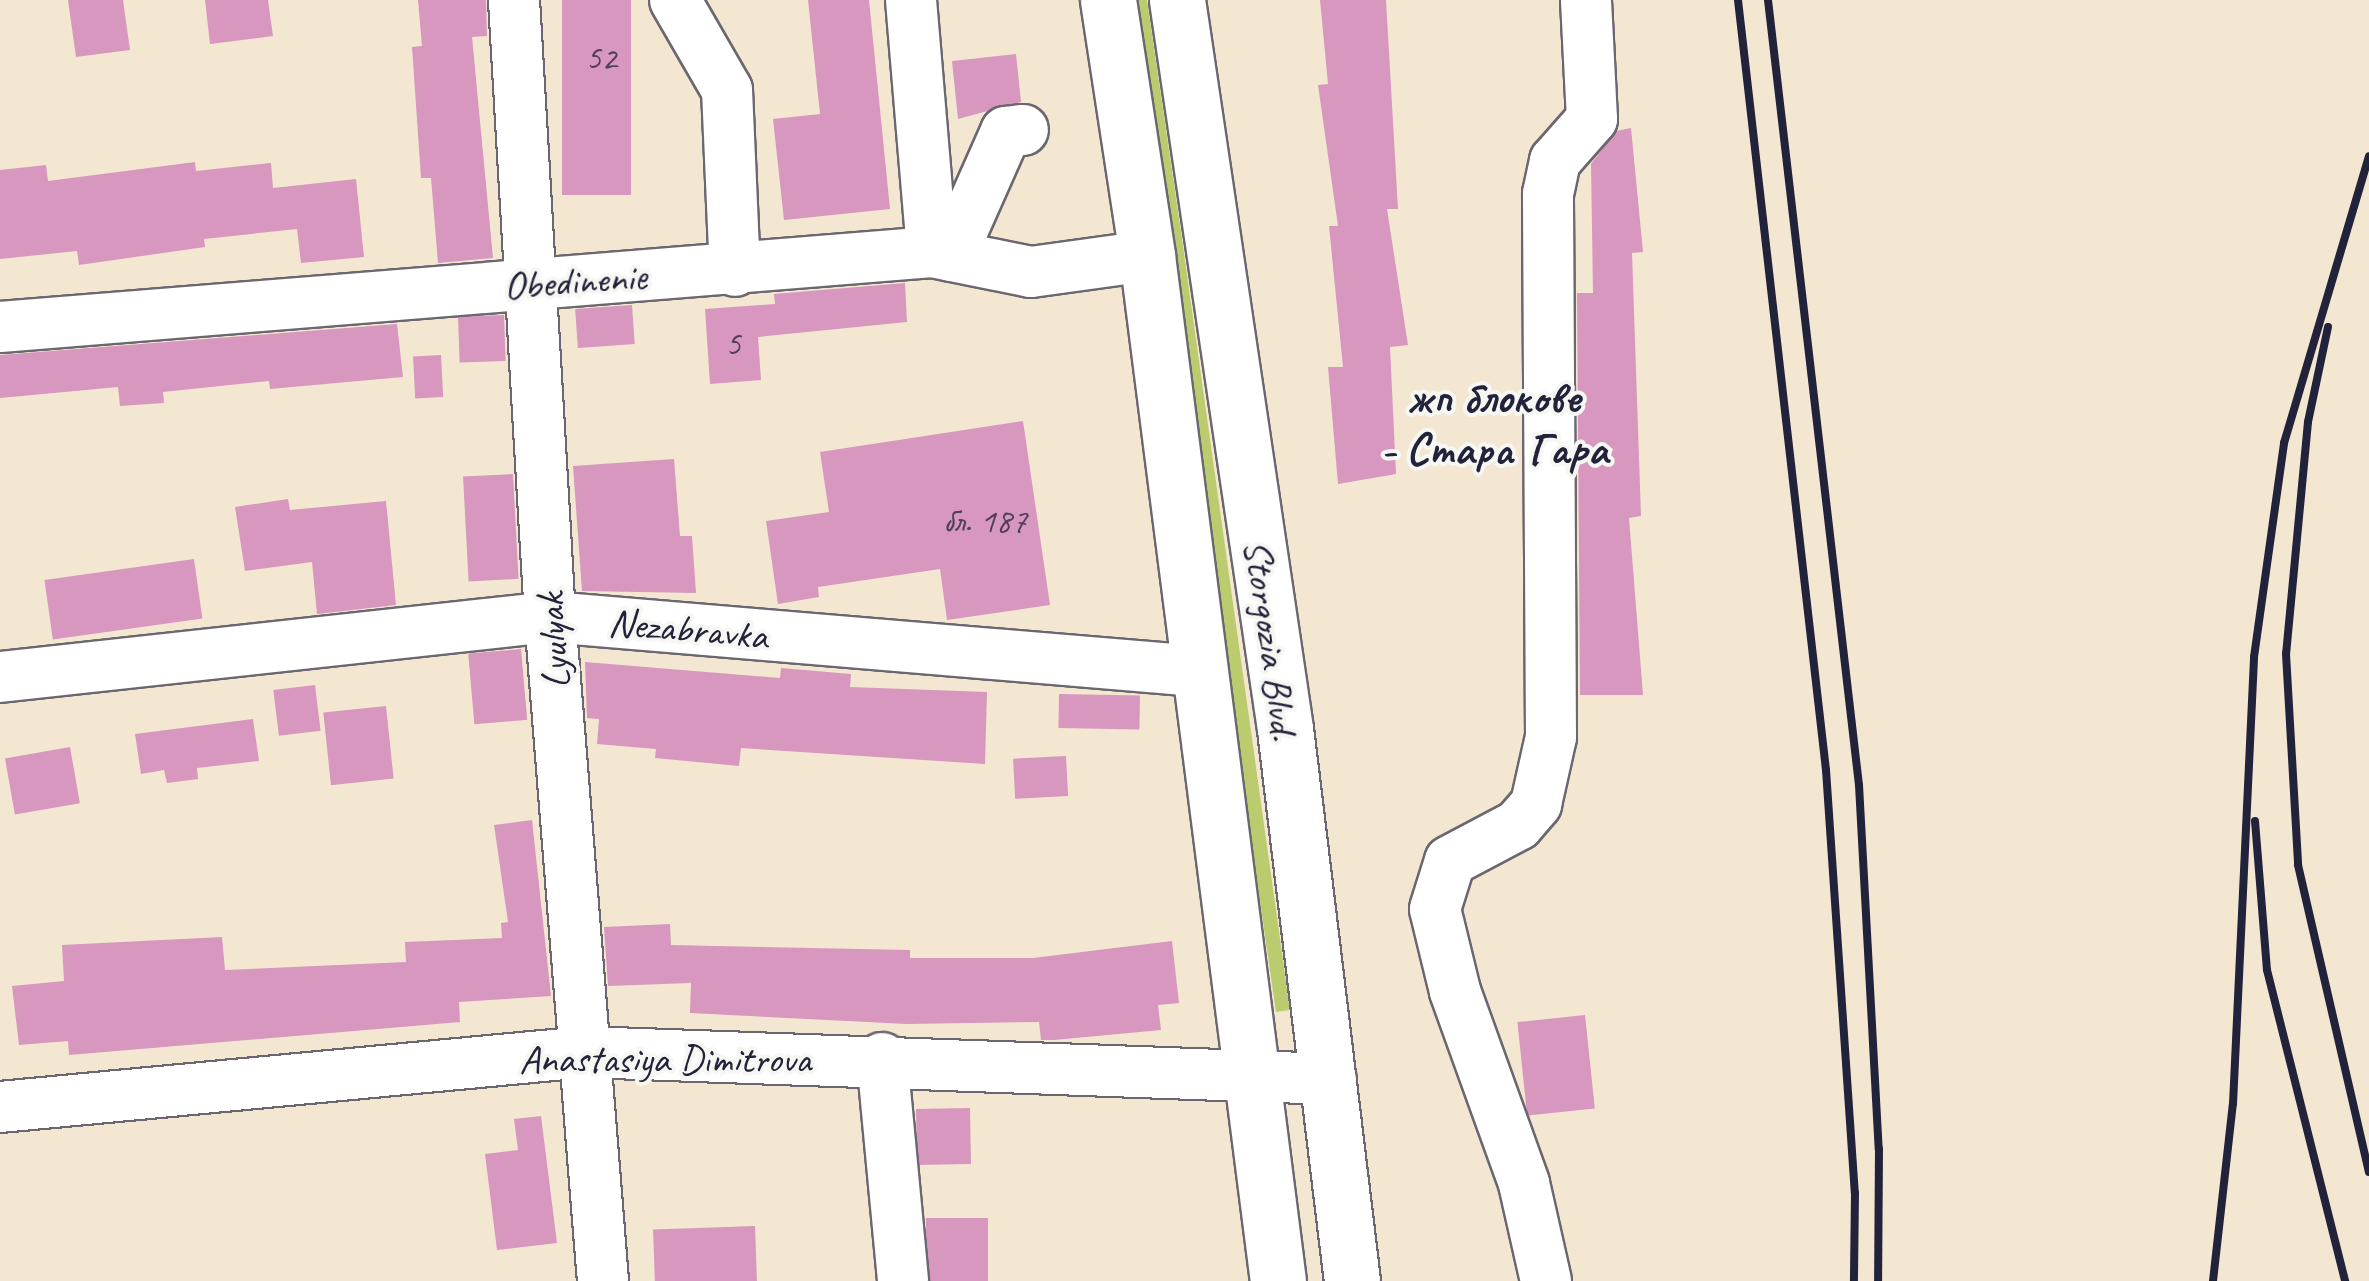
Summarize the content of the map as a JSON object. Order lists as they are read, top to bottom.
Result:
{
  "streets": {
    "main road": ["Storgozia Blvd."],
    "street": [
      "Obedinenie",
      "Nezabravka",
      "Lyulyak",
      "Anastasiya Dimitrova"
    ]
  },
  "crossings": [
    ["Obedinenie", "Storgozia Blvd."],
    ["Obedinenie", "Lyulyak"],
    ["Nezabravka", "Storgozia Blvd."],
    ["Nezabravka", "Lyulyak"],
    ["Storgozia Blvd.", "Anastasiya Dimitrova"],
    ["Lyulyak", "Anastasiya Dimitrova"]
  ],
  "districts": ["жп блокове - Стара Гара"],
  "house_numbers": ["52", "5", "бл. 187"]
}
